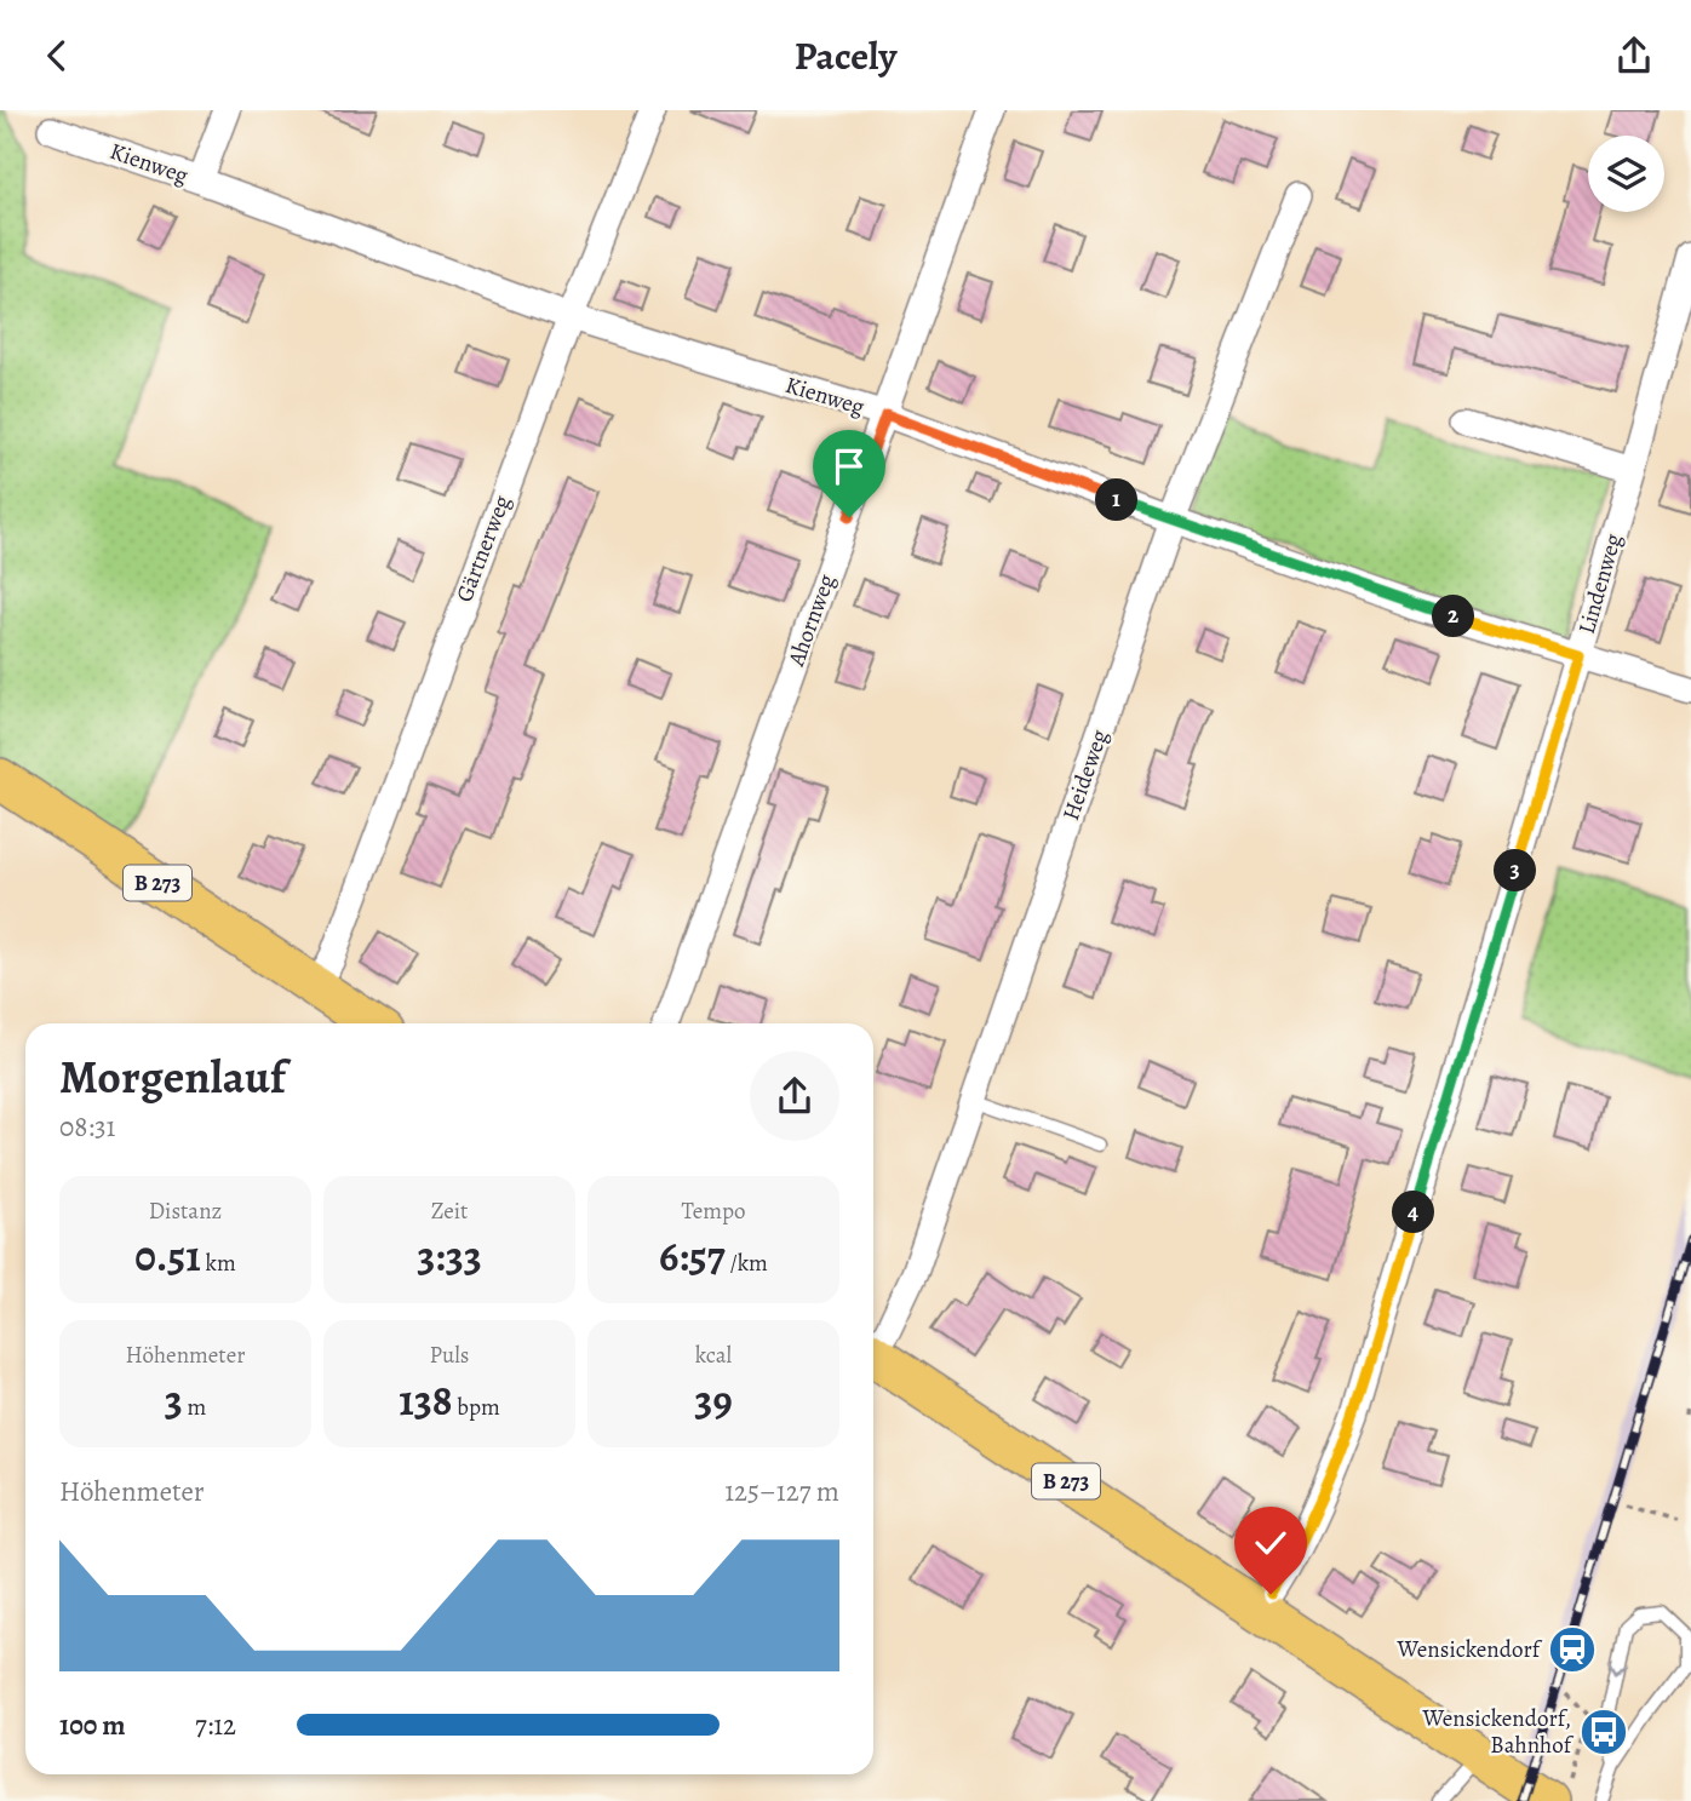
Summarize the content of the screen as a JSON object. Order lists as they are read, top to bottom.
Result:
{
  "streets": {
    "main road": ["B 273"],
    "street": [
      "Kienweg",
      "Gärtnerweg",
      "Lindenweg",
      "Ahornweg",
      "Heideweg"
    ]
  },
  "crossings": [
    ["Kienweg", "Gärtnerweg"],
    ["Kienweg", "Lindenweg"],
    ["Kienweg", "Ahornweg"],
    ["Kienweg", "Heideweg"],
    ["Gärtnerweg", "B 273"],
    ["Lindenweg", "B 273"]
  ],
  "places": {
    "station": ["Wensickendorf"],
    "bus stop": ["Wensickendorf, Bahnhof"]
  },
  "page": {
    "header": "Pacely",
    "pins": [
      "1",
      "2",
      "3",
      "4"
    ],
    "heading": ["Morgenlauf", "08:31"],
    "stats": [
      ["Distanz", "0.51 km"],
      ["Zeit", "3:33"],
      ["Tempo", "6:57 /km"],
      ["Höhenmeter", "3 m"],
      ["Puls", "138 bpm"],
      ["kcal", "39"]
    ],
    "chart": ["Höhenmeter", "125–127 m"],
    "list": [
      {
        "name": "100 m",
        "note": "7:12"
      }
    ]
  }
}
